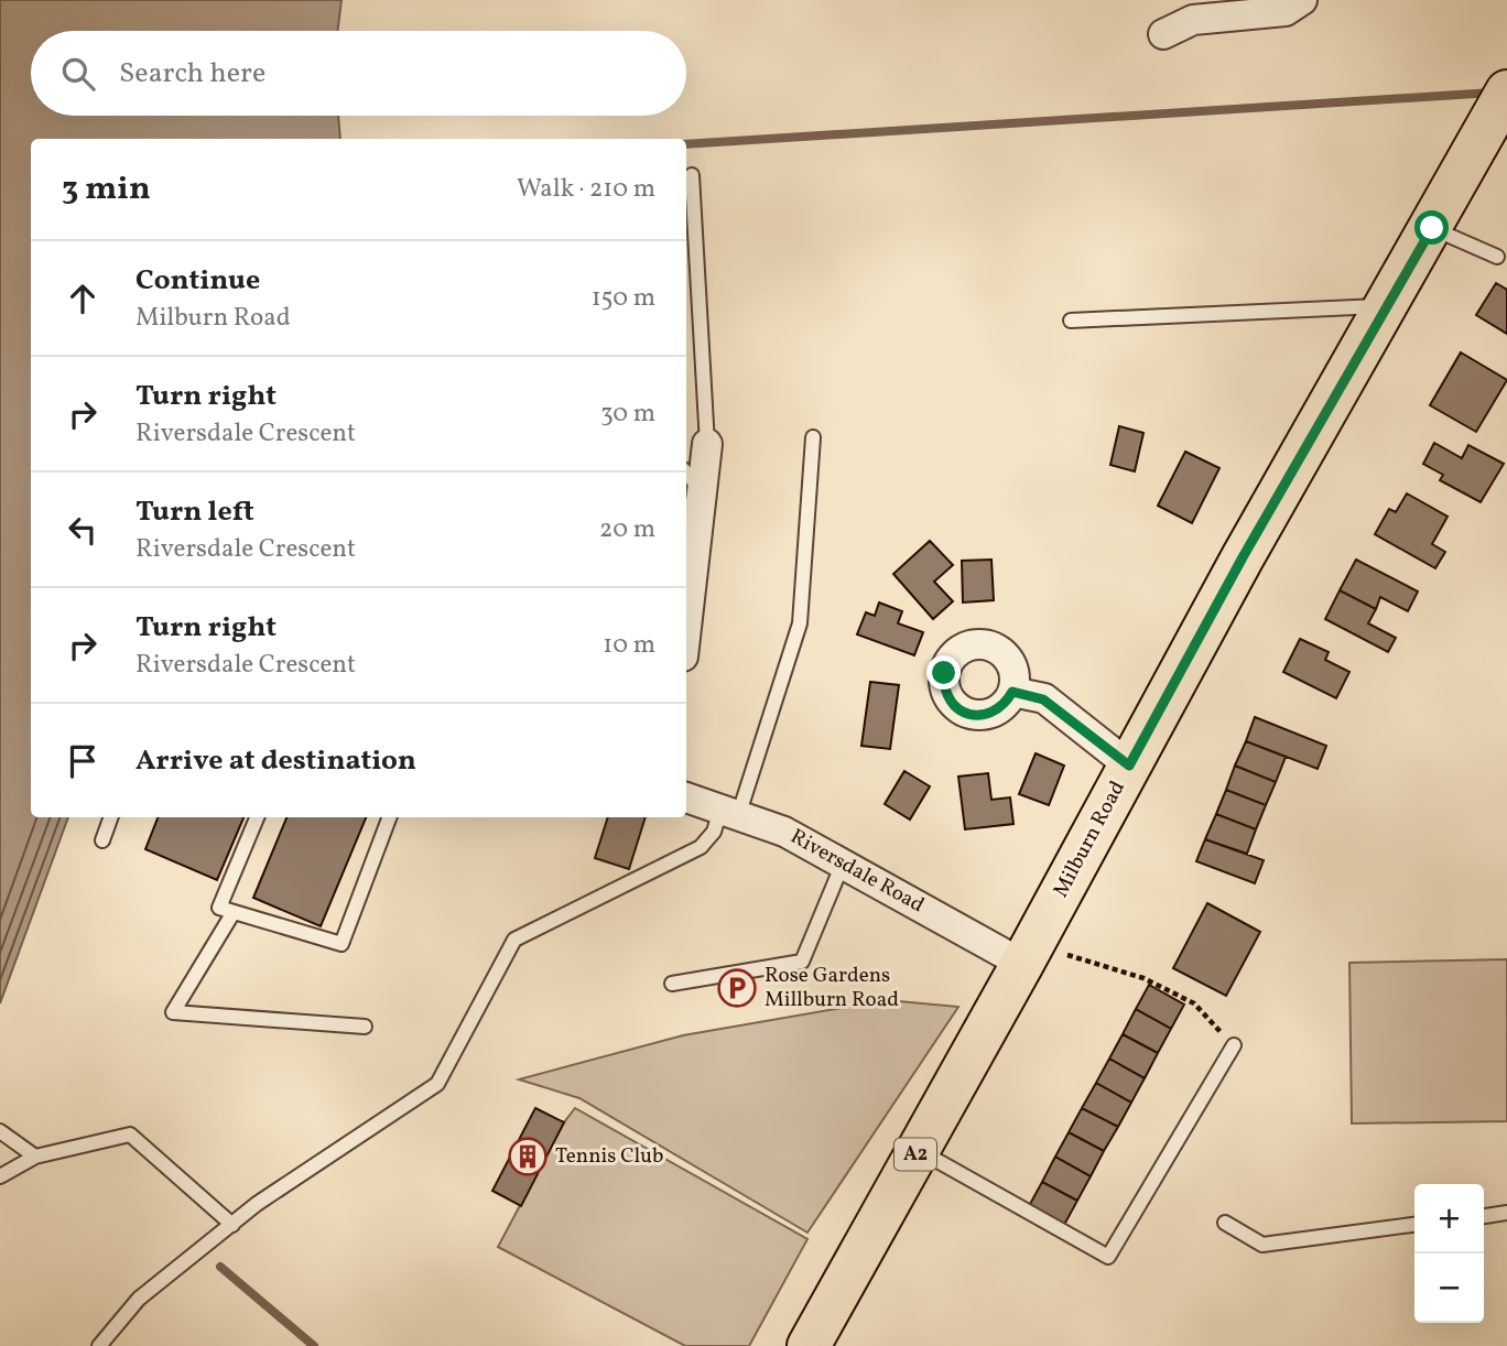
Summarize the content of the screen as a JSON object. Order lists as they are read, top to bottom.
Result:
{
  "streets": {
    "main road": ["Milburn Road", "A2"],
    "street": ["Riversdale Road"]
  },
  "crossings": [
    ["Milburn Road", "Riversdale Road"]
  ],
  "places": {
    "parking": ["Rose Gardens Millburn Road"],
    "building": ["Tennis Club"]
  },
  "page": {
    "search": "Search here",
    "heading": ["3 min", "Walk · 210 m"],
    "list": [
      ["Continue", "Milburn Road", "150 m"],
      ["Turn right", "Riversdale Crescent", "30 m"],
      ["Turn left", "Riversdale Crescent", "20 m"],
      ["Turn right", "Riversdale Crescent", "10 m"],
      "Arrive at destination"
    ],
    "map_buttons": ["+", "−"]
  }
}
